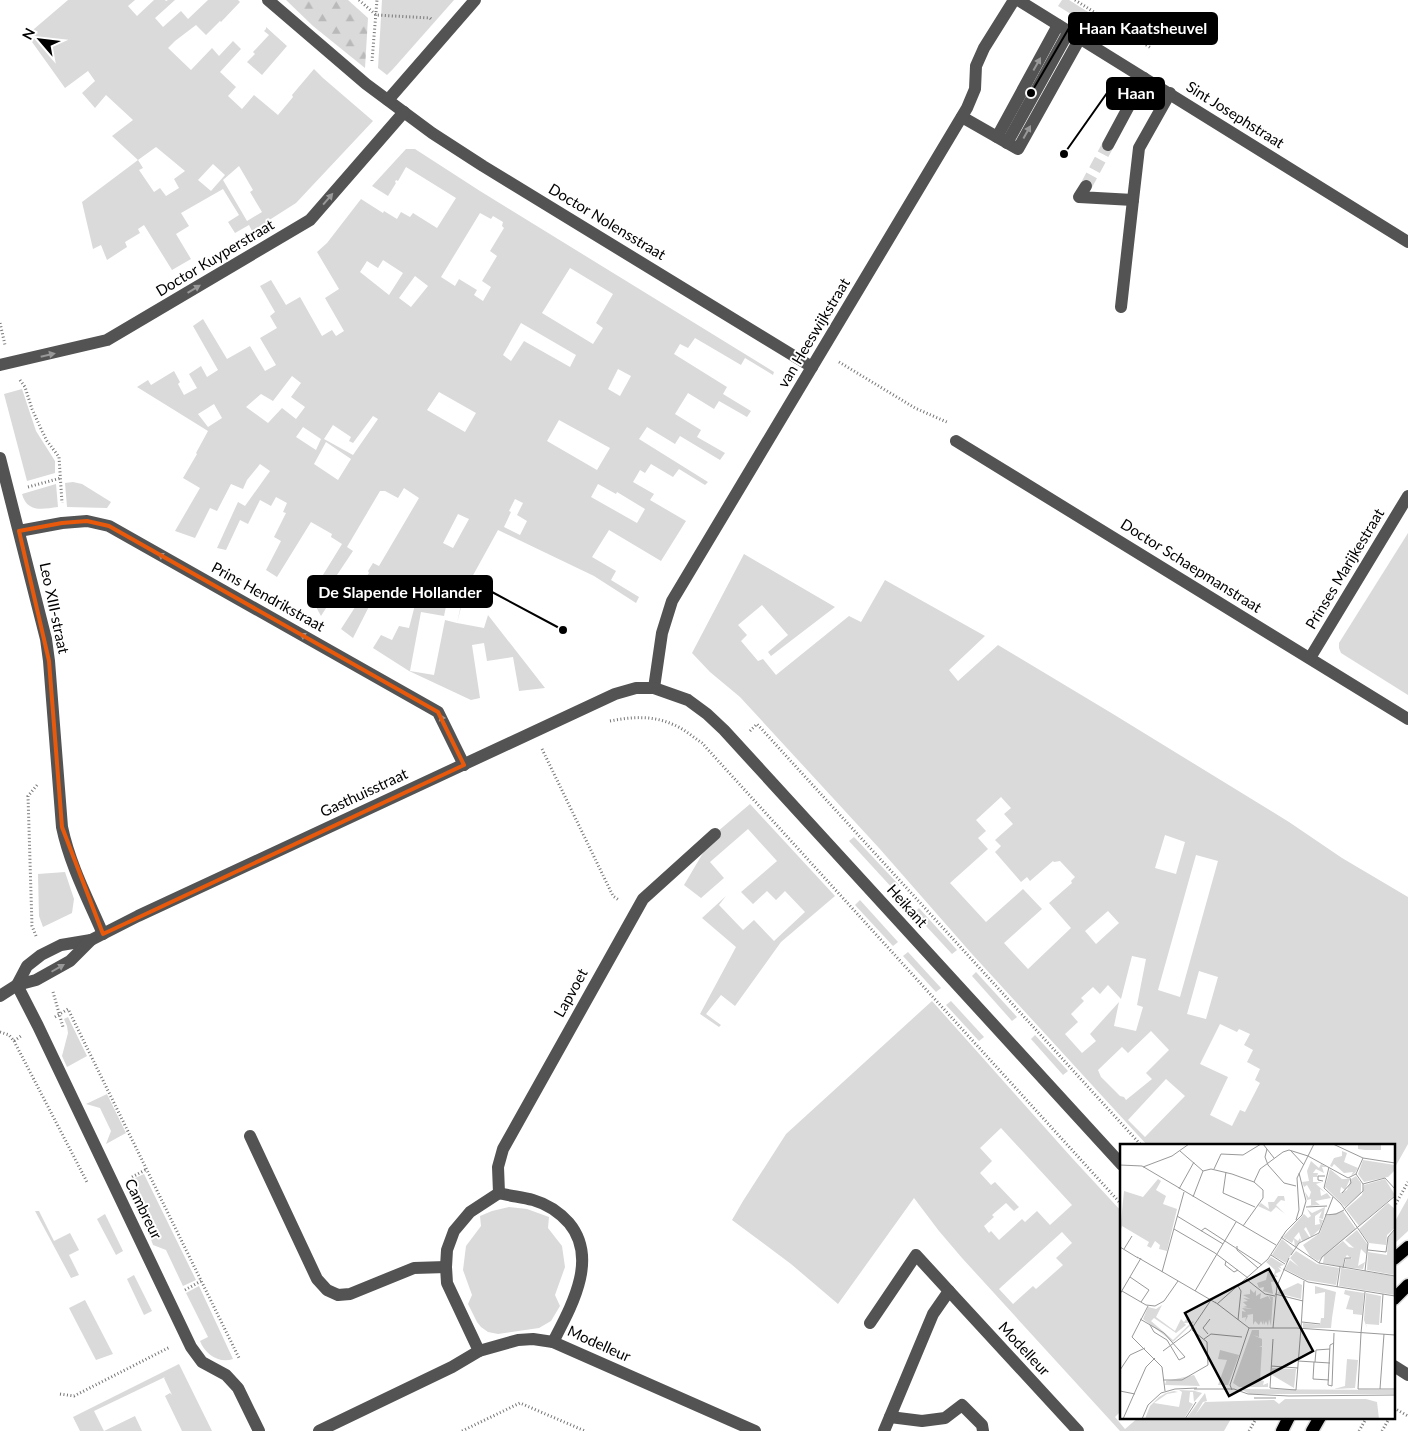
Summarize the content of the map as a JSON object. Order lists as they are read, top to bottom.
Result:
{
  "streets": {
    "street": [
      "Sint Josephstraat",
      "Doctor Nolensstraat",
      "Doctor Kuyperstraat",
      "van Heeswijkstraat",
      "Doctor Schaepmanstraat",
      "Prinses Marijkestraat",
      "Prins Hendrikstraat",
      "Leo XIII-straat",
      "Gasthuisstraat",
      "Heikant",
      "Lapvoet",
      "Cambreur",
      "Modelleur"
    ]
  },
  "crossings": [
    ["Sint Josephstraat", "van Heeswijkstraat"],
    ["Doctor Nolensstraat", "Doctor Kuyperstraat"],
    ["Doctor Nolensstraat", "van Heeswijkstraat"],
    ["van Heeswijkstraat", "Gasthuisstraat"],
    ["van Heeswijkstraat", "Heikant"],
    ["Doctor Schaepmanstraat", "Prinses Marijkestraat"],
    ["Prins Hendrikstraat", "Leo XIII-straat"],
    ["Prins Hendrikstraat", "Gasthuisstraat"],
    ["Leo XIII-straat", "Gasthuisstraat"],
    ["Gasthuisstraat", "Heikant"],
    ["Gasthuisstraat", "Cambreur"],
    ["Lapvoet", "Modelleur"]
  ],
  "one_way": ["Doctor Kuyperstraat", "Prins Hendrikstraat"],
  "places": ["Haan Kaatsheuvel", "Haan", "De Slapende Hollander"],
  "north": "top left"
}
